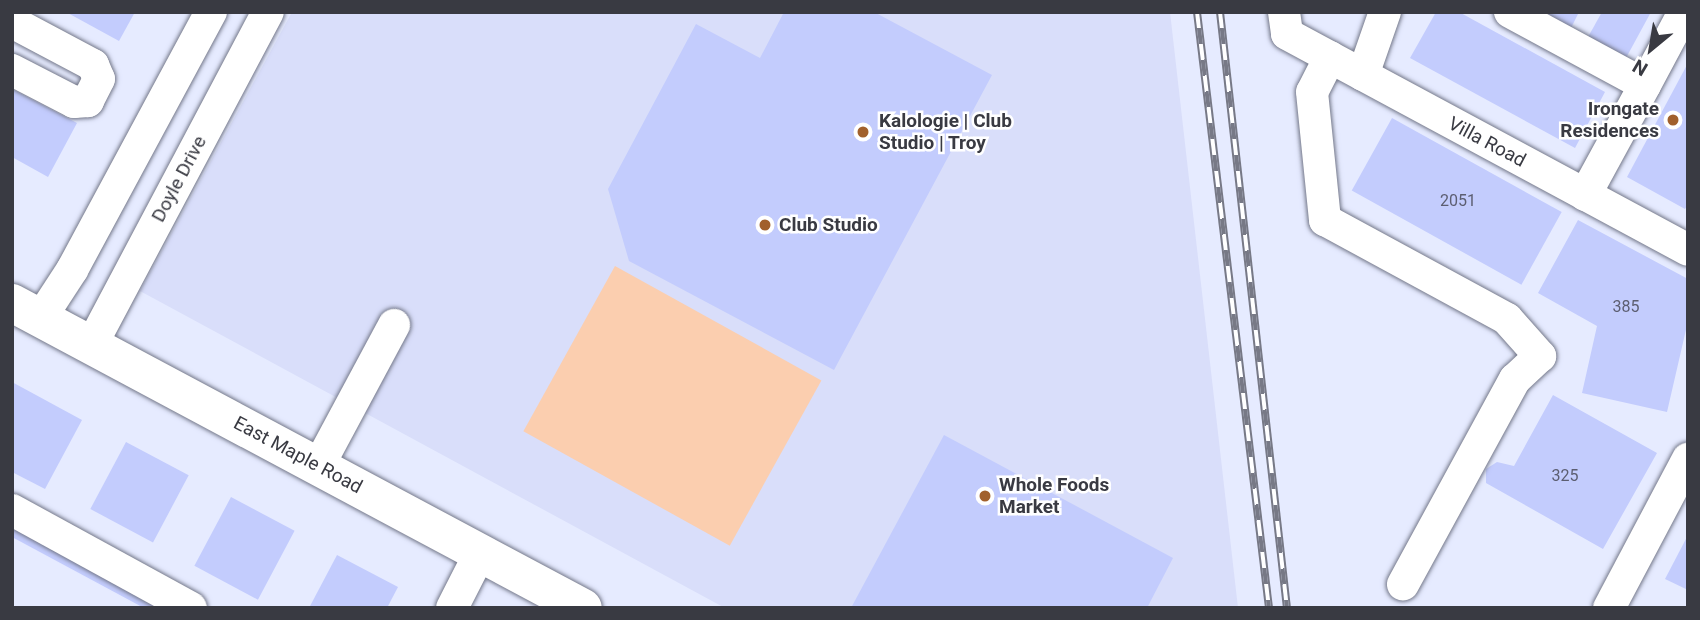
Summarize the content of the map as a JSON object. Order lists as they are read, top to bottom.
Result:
{
  "streets": {
    "main road": ["East Maple Road"],
    "street": ["Villa Road", "Doyle Drive"]
  },
  "crossings": [
    ["Doyle Drive", "East Maple Road"]
  ],
  "places": [
    "Irongate Residences",
    "Kalologie | Club Studio | Troy",
    "Club Studio",
    "Whole Foods Market"
  ],
  "house_numbers": ["2051", "385", "325"],
  "north": "bottom left"
}
